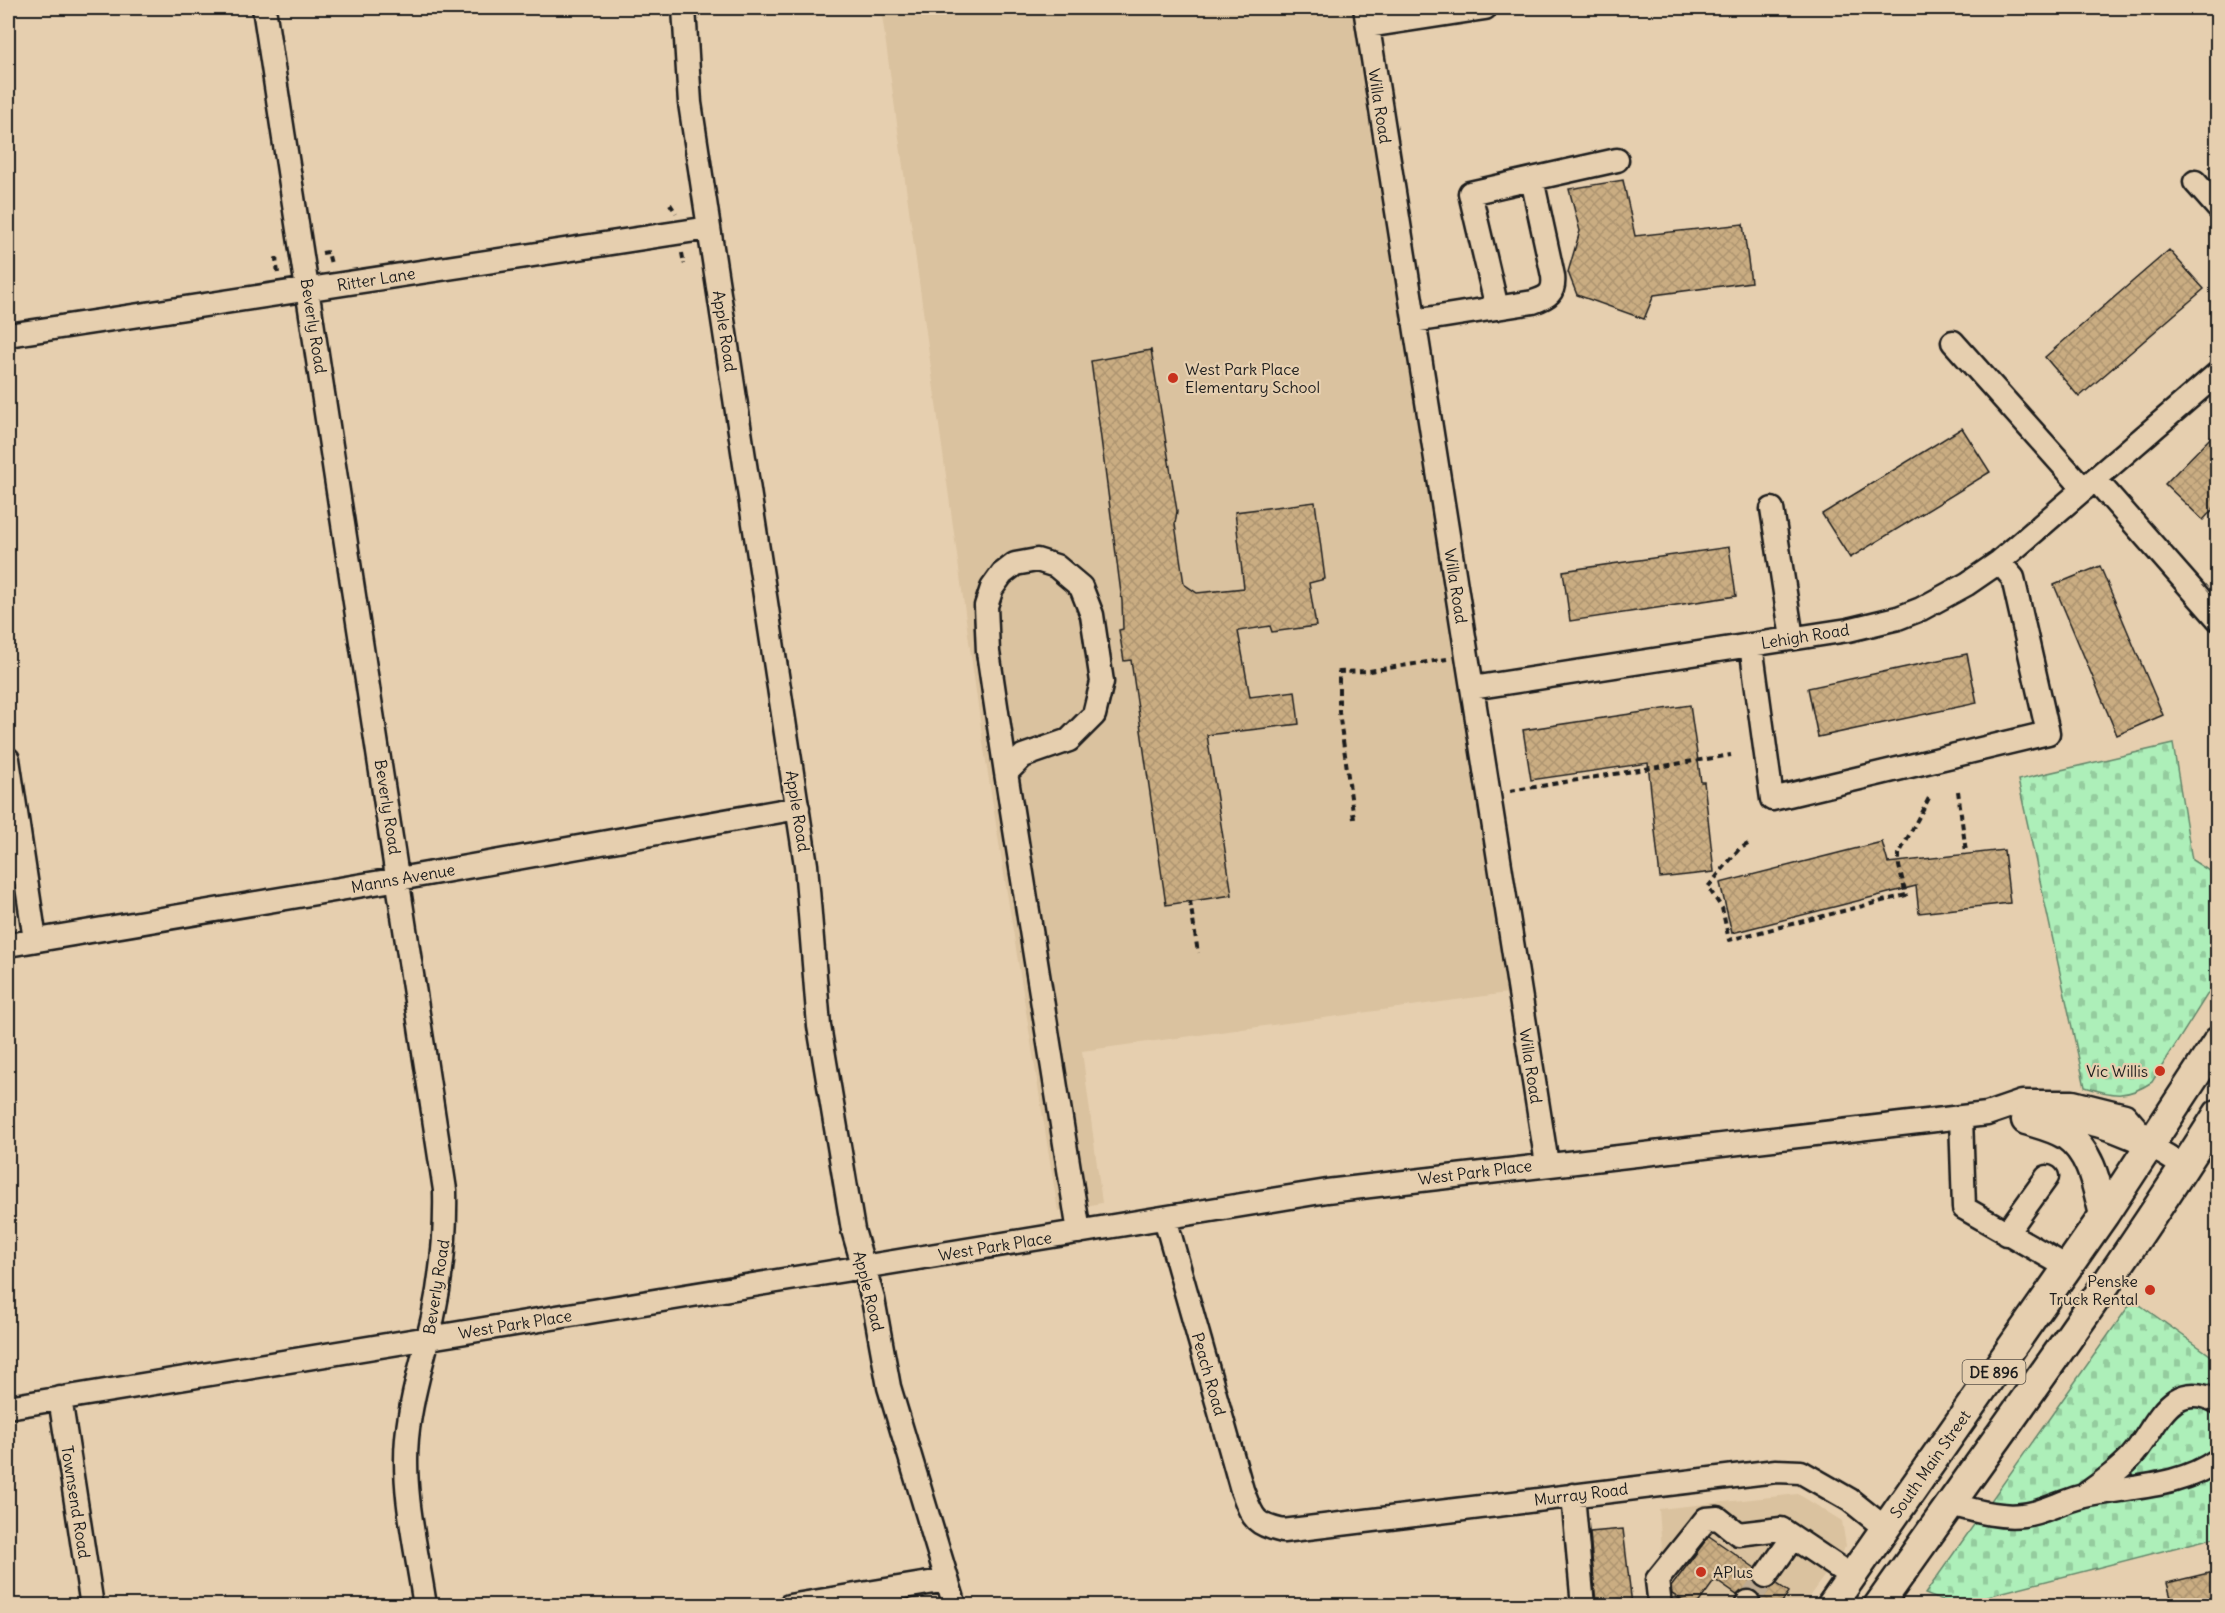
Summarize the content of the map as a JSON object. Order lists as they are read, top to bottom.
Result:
{
  "streets": {
    "main road": ["DE 896", "South Main Street"],
    "street": [
      "Willa Road",
      "Ritter Lane",
      "Beverly Road",
      "Apple Road",
      "Lehigh Road",
      "Manns Avenue",
      "West Park Place",
      "Peach Road",
      "Murray Road",
      "Townsend Road"
    ]
  },
  "crossings": [
    ["Willa Road", "Lehigh Road"],
    ["Willa Road", "West Park Place"],
    ["Ritter Lane", "Beverly Road"],
    ["Ritter Lane", "Apple Road"],
    ["Beverly Road", "Manns Avenue"],
    ["Beverly Road", "West Park Place"],
    ["Apple Road", "Manns Avenue"],
    ["Apple Road", "West Park Place"],
    ["West Park Place", "DE 896"],
    ["West Park Place", "Peach Road"],
    ["West Park Place", "South Main Street"],
    ["West Park Place", "Townsend Road"],
    ["DE 896", "South Main Street"],
    ["Peach Road", "Murray Road"],
    ["South Main Street", "Murray Road"]
  ],
  "places": [
    "West Park Place Elementary School",
    "Vic Willis",
    "Penske Truck Rental",
    "APlus"
  ]
}
